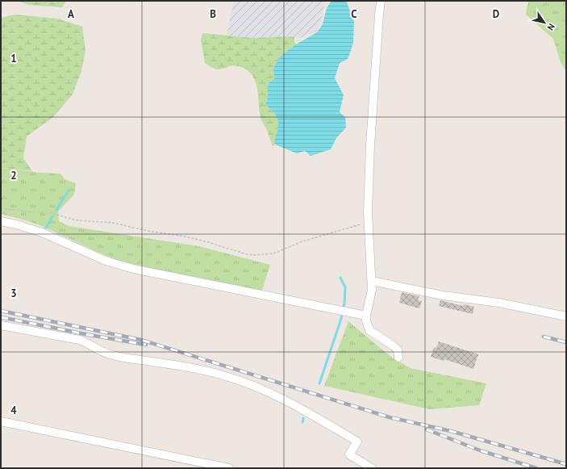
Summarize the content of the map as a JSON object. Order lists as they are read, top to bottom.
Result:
{
  "north": "bottom right",
  "grid": {
    "columns": [
      "A",
      "B",
      "C",
      "D"
    ],
    "rows": [
      "1",
      "2",
      "3",
      "4"
    ]
  }
}
